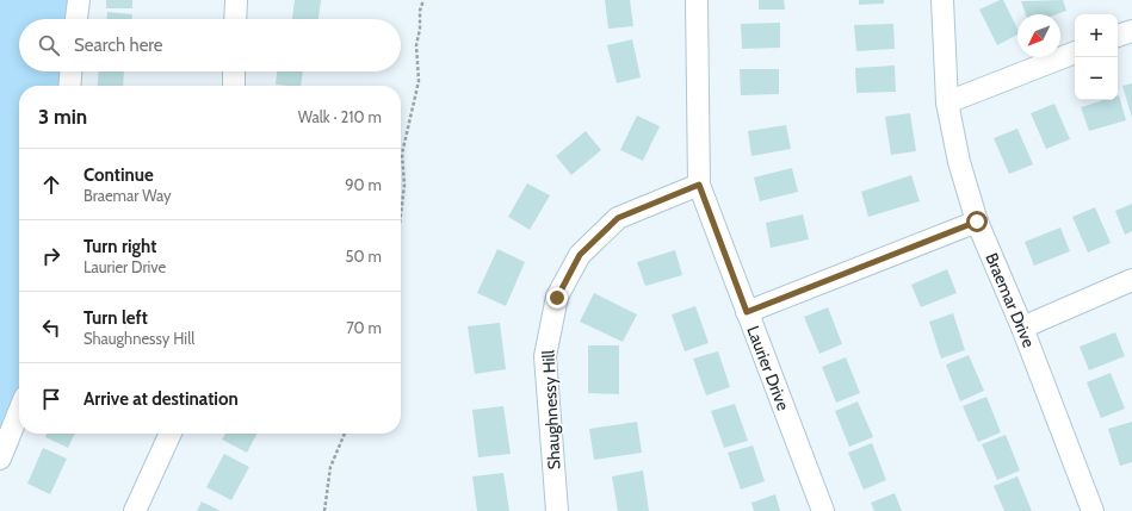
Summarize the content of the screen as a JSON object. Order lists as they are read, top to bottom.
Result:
{
  "streets": {
    "street": ["Braemar Drive", "Laurier Drive", "Shaughnessy Hill"]
  },
  "crossings": [
    ["Laurier Drive", "Shaughnessy Hill"]
  ],
  "north": "bottom left",
  "page": {
    "map_buttons": ["+", "−"],
    "search": "Search here",
    "heading": ["3 min", "Walk · 210 m"],
    "list": [
      ["Continue", "Braemar Way", "90 m"],
      ["Turn right", "Laurier Drive", "50 m"],
      ["Turn left", "Shaughnessy Hill", "70 m"],
      "Arrive at destination"
    ]
  }
}
